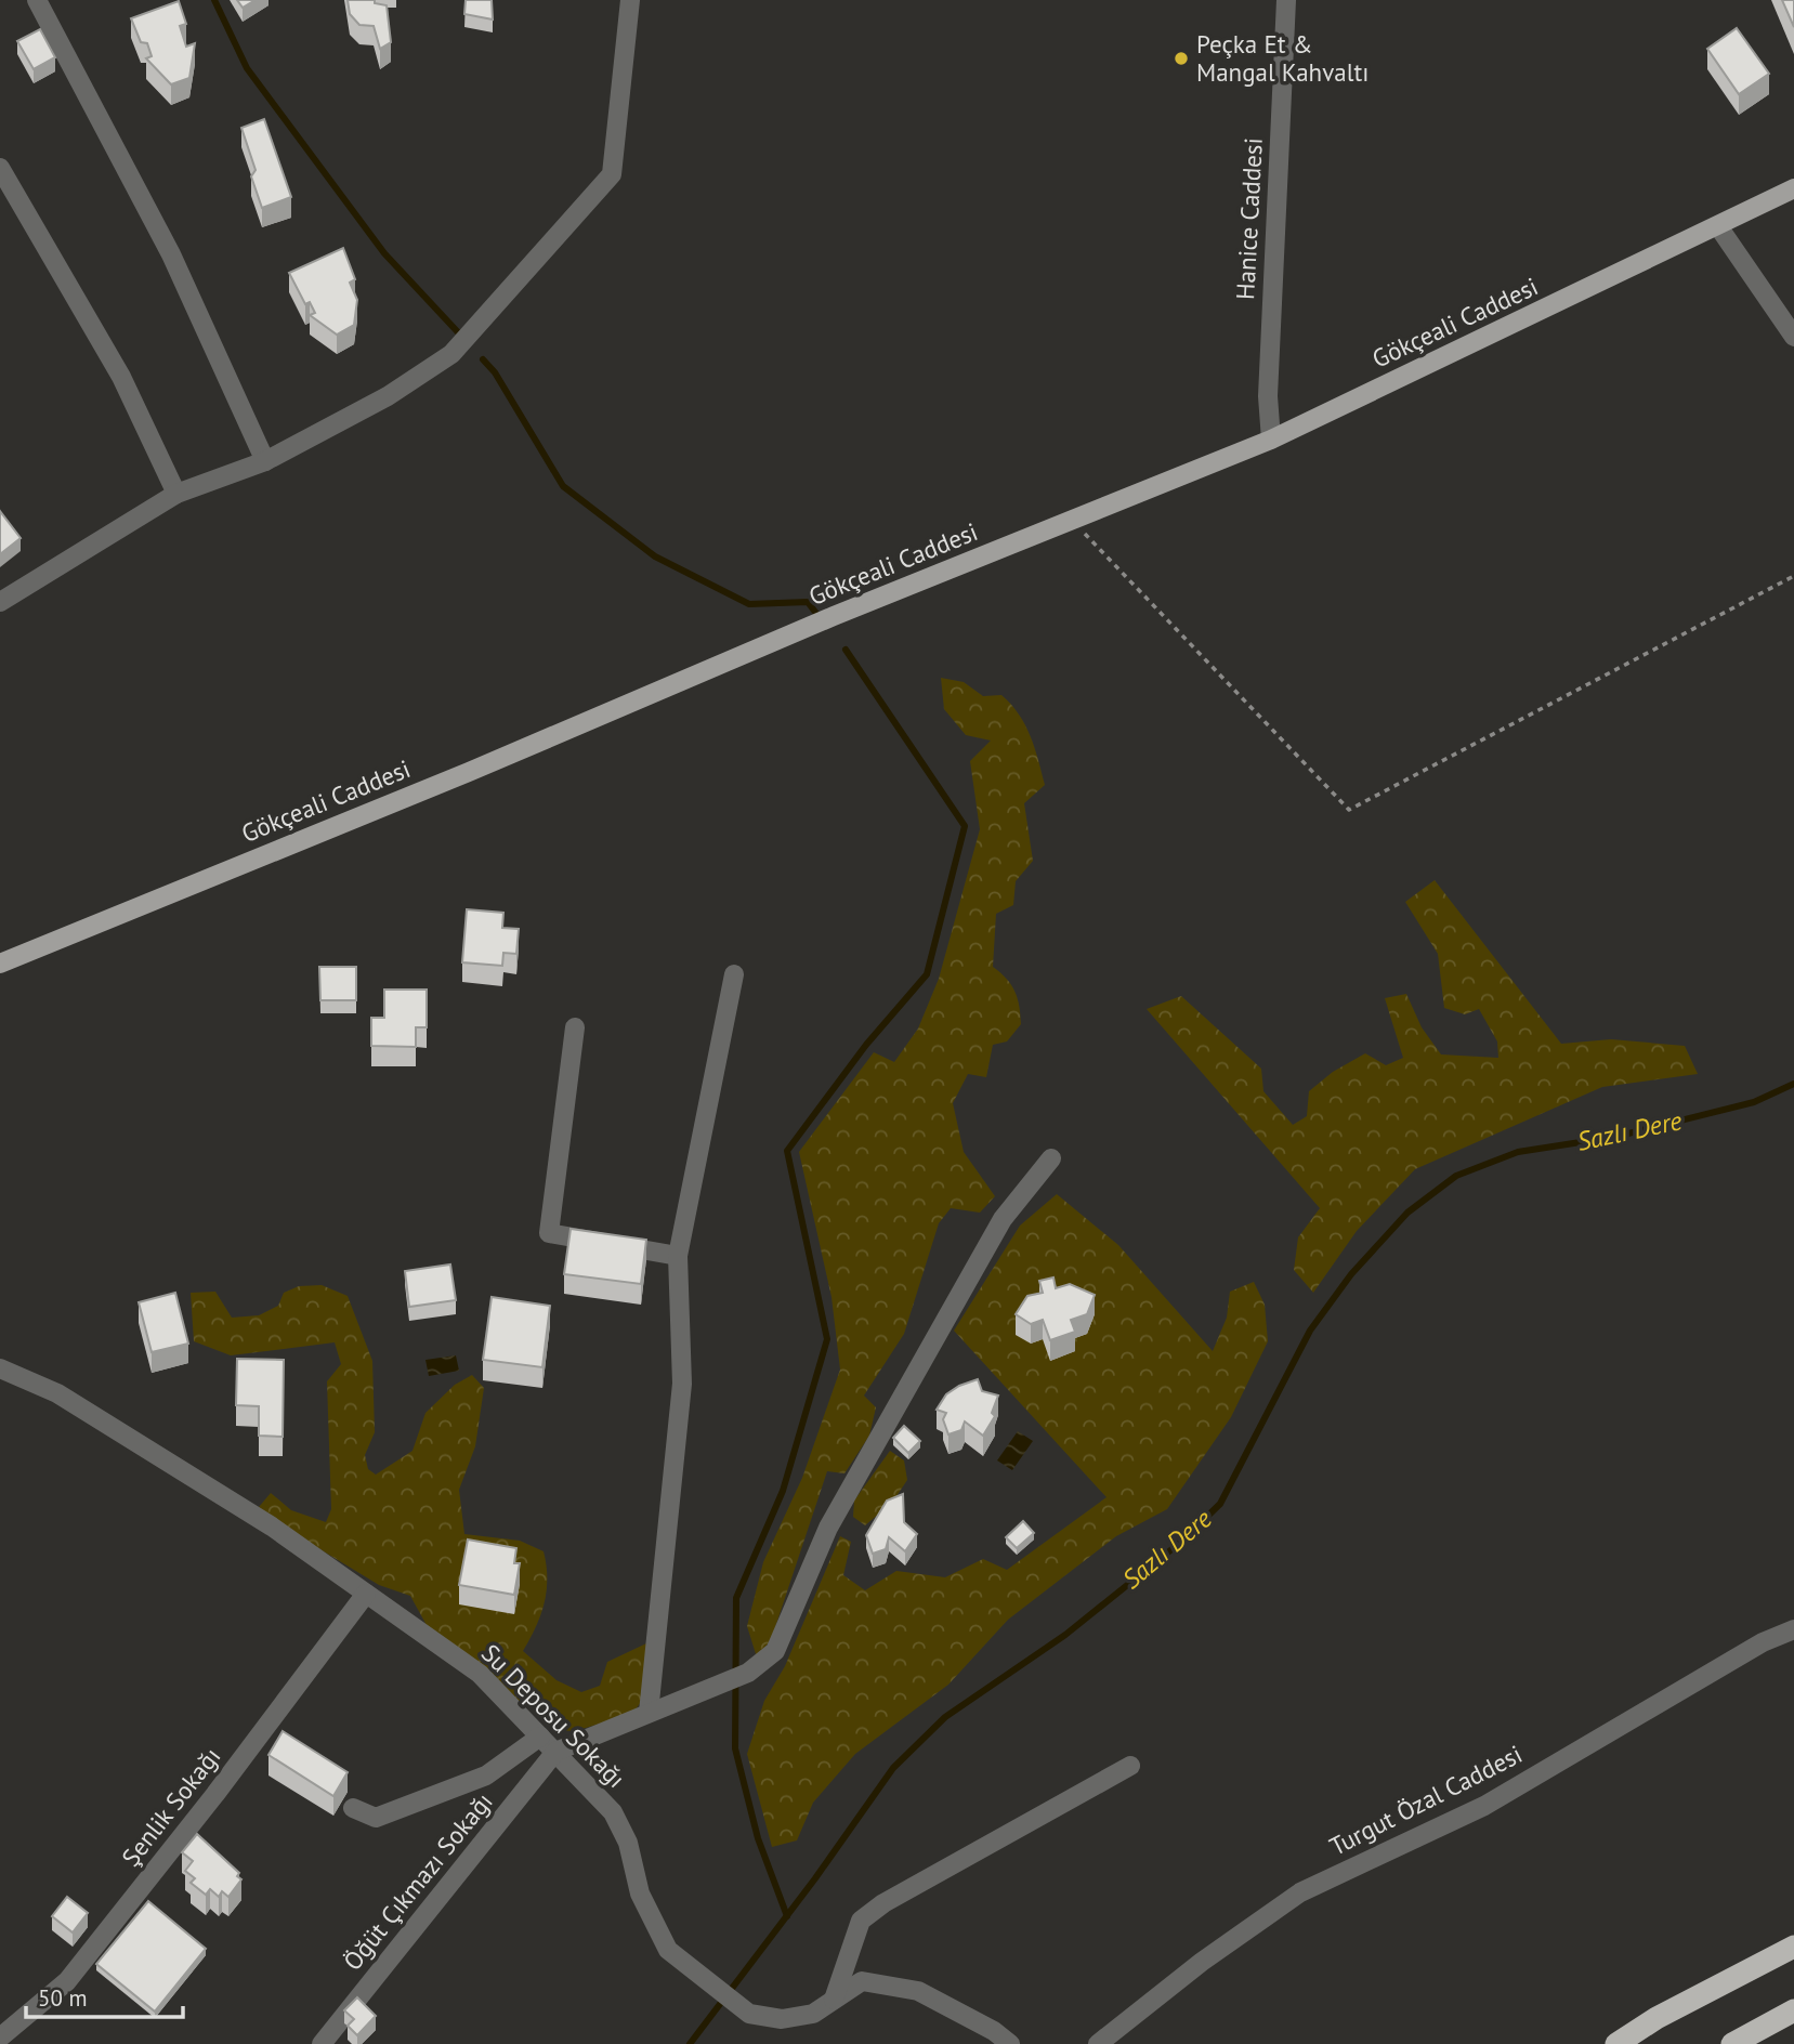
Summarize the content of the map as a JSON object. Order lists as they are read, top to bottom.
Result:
{
  "streets": {
    "main road": ["Gökçeali Caddesi"],
    "street": [
      "Hanice Caddesi",
      "Su Deposu Sokağı",
      "Turgut Özal Caddesi",
      "Şenlik Sokağı",
      "Öğüt Çıkmazı Sokağı"
    ]
  },
  "crossings": [
    ["Hanice Caddesi", "Gökçeali Caddesi"],
    ["Su Deposu Sokağı", "Şenlik Sokağı"],
    ["Su Deposu Sokağı", "Öğüt Çıkmazı Sokağı"]
  ],
  "water": ["Sazlı Dere"],
  "places": ["Peçka Et & Mangal Kahvaltı"],
  "scale_bar": "50 m"
}
